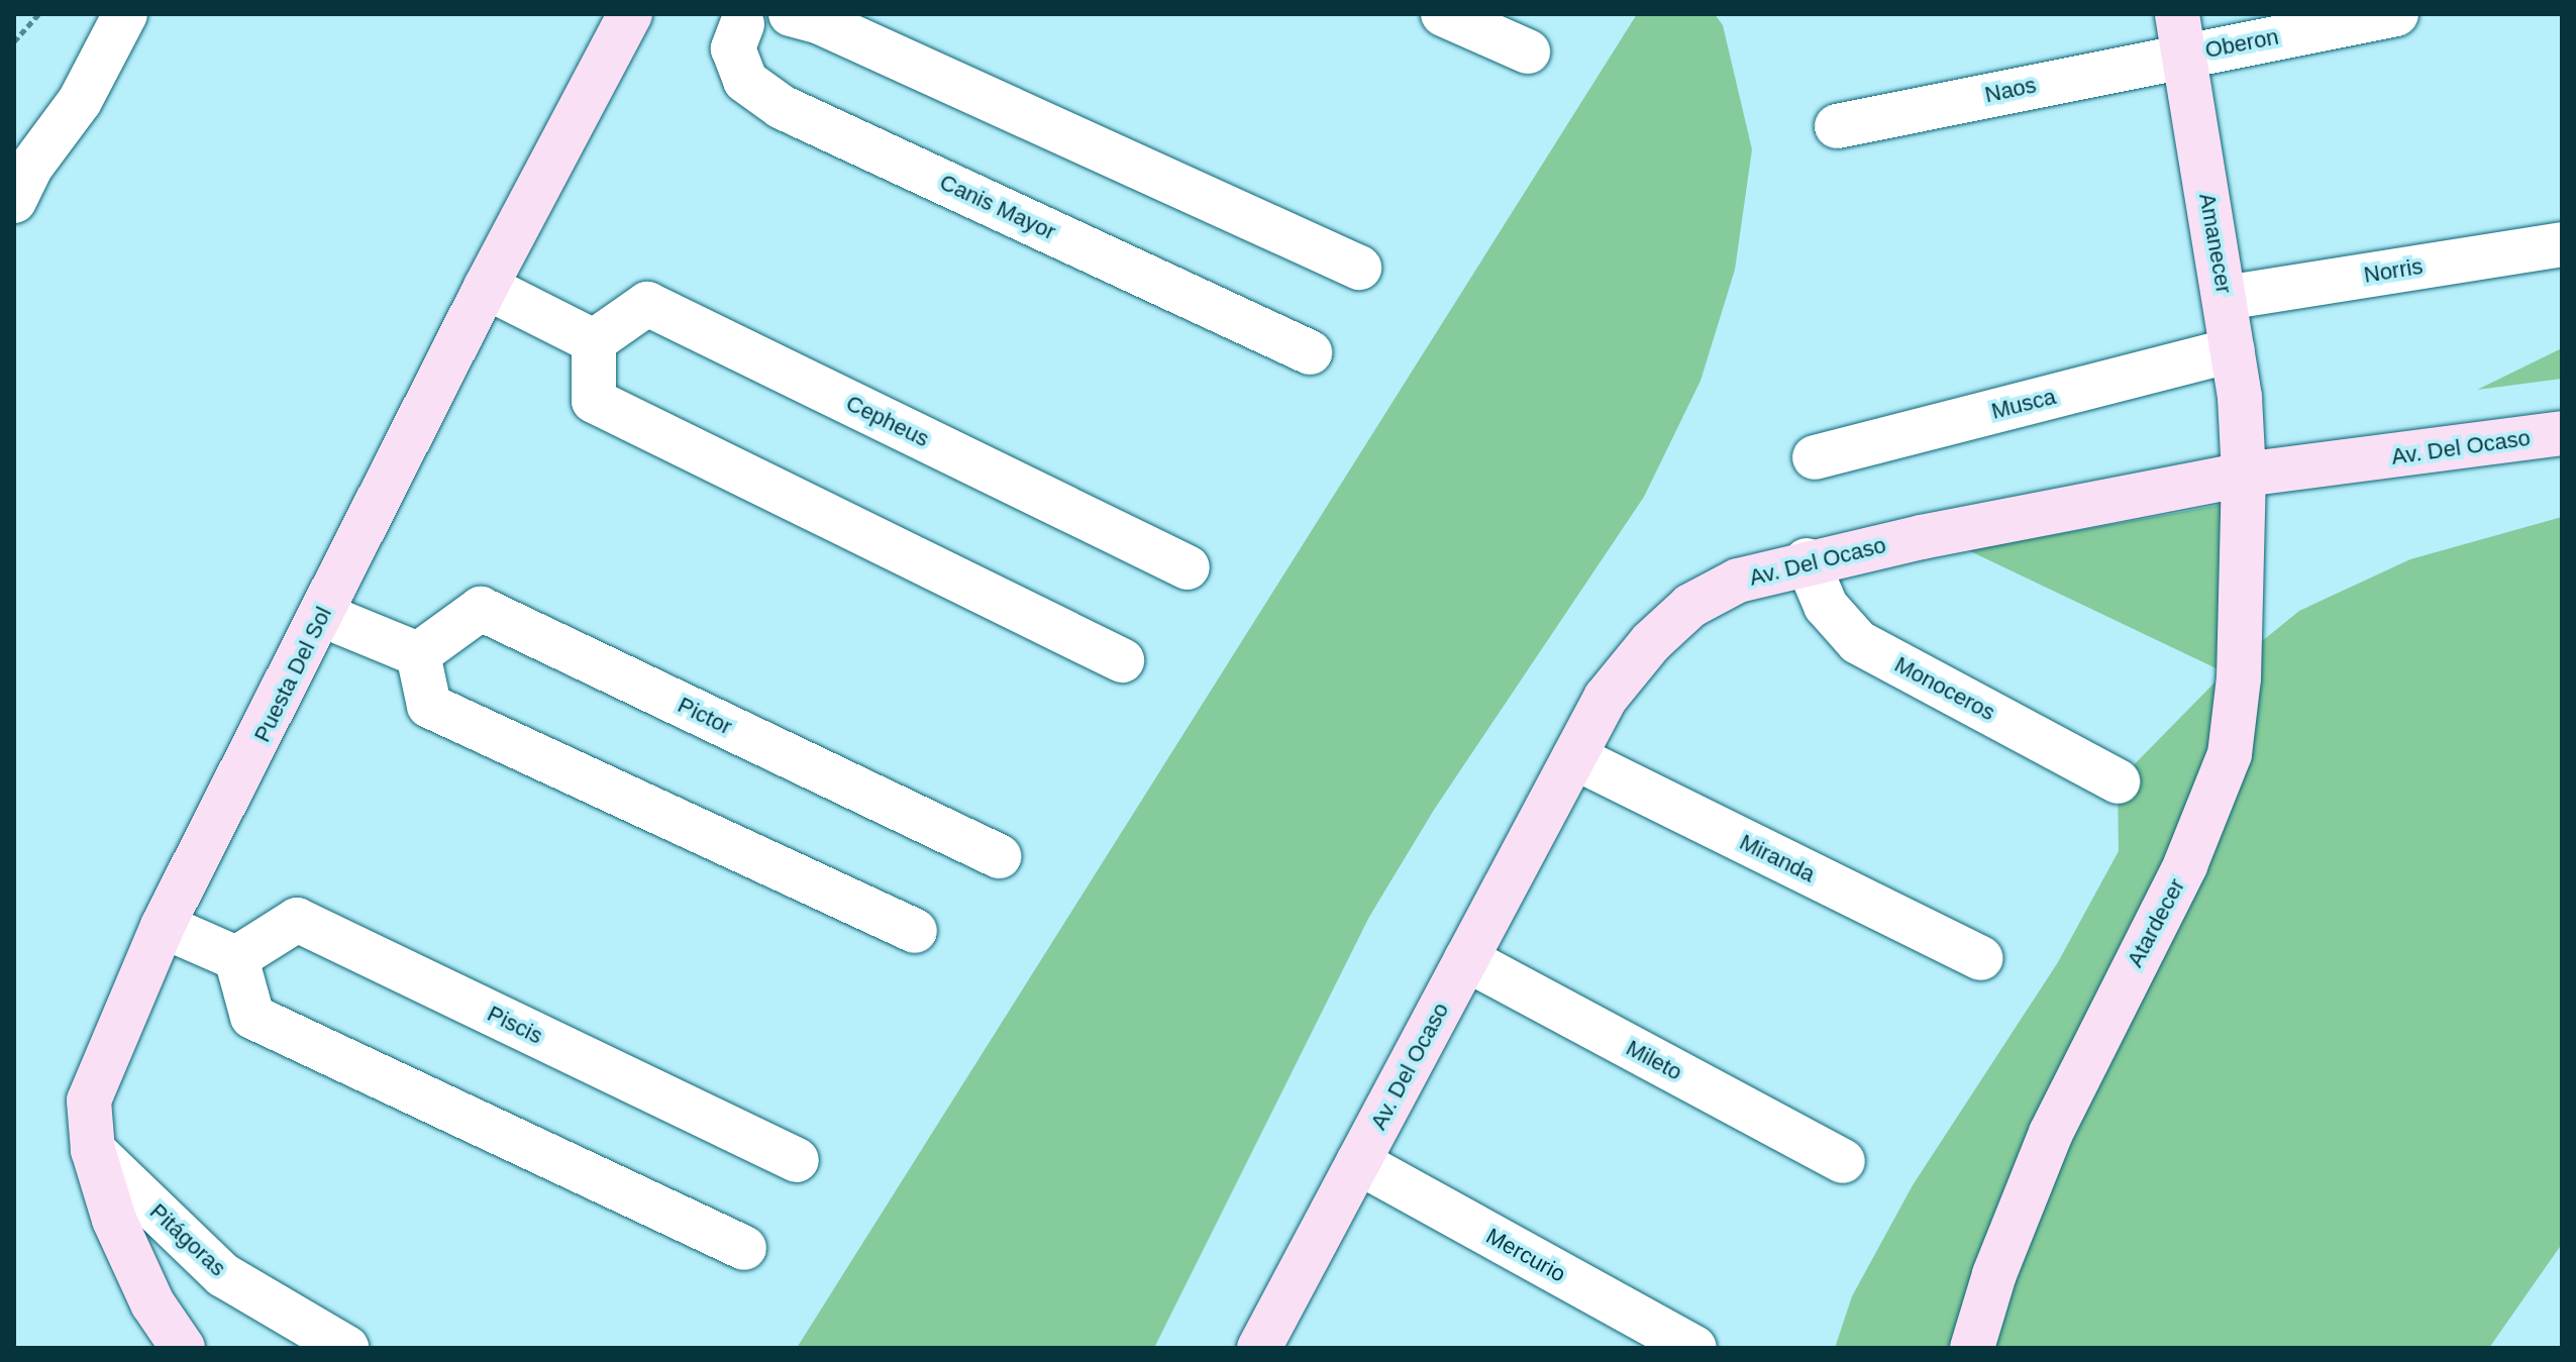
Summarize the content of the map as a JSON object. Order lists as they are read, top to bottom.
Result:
{
  "streets": {
    "street": [
      "Oberon",
      "Naos",
      "Canis Mayor",
      "Amanecer",
      "Norris",
      "Musca",
      "Cepheus",
      "Av. Del Ocaso",
      "Puesta Del Sol",
      "Monoceros",
      "Pictor",
      "Miranda",
      "Atardecer",
      "Piscis",
      "Mileto",
      "Pitágoras",
      "Mercurio"
    ]
  },
  "crossings": [
    ["Oberon", "Naos"],
    ["Oberon", "Amanecer"],
    ["Naos", "Amanecer"],
    ["Amanecer", "Norris"],
    ["Amanecer", "Musca"],
    ["Amanecer", "Av. Del Ocaso"],
    ["Amanecer", "Atardecer"],
    ["Av. Del Ocaso", "Monoceros"],
    ["Av. Del Ocaso", "Miranda"],
    ["Av. Del Ocaso", "Atardecer"],
    ["Av. Del Ocaso", "Mileto"],
    ["Av. Del Ocaso", "Mercurio"],
    ["Puesta Del Sol", "Pitágoras"]
  ]
}
